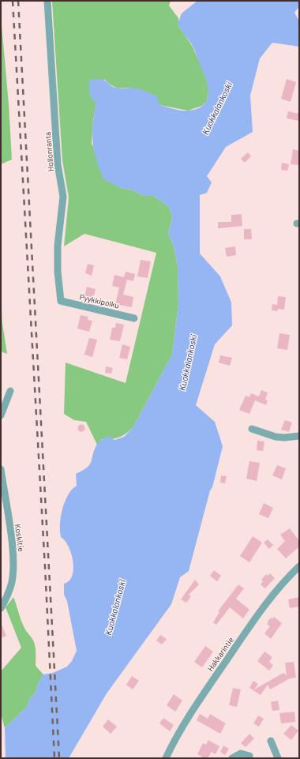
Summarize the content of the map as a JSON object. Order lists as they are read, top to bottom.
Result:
{
  "streets": {
    "street": [
      "Hollonranta",
      "Pyykkipolku",
      "Koskitie",
      "Hakkarintie"
    ]
  },
  "crossings": [
    ["Hollonranta", "Pyykkipolku"]
  ],
  "water": ["Kuokkalankoski"]
}
